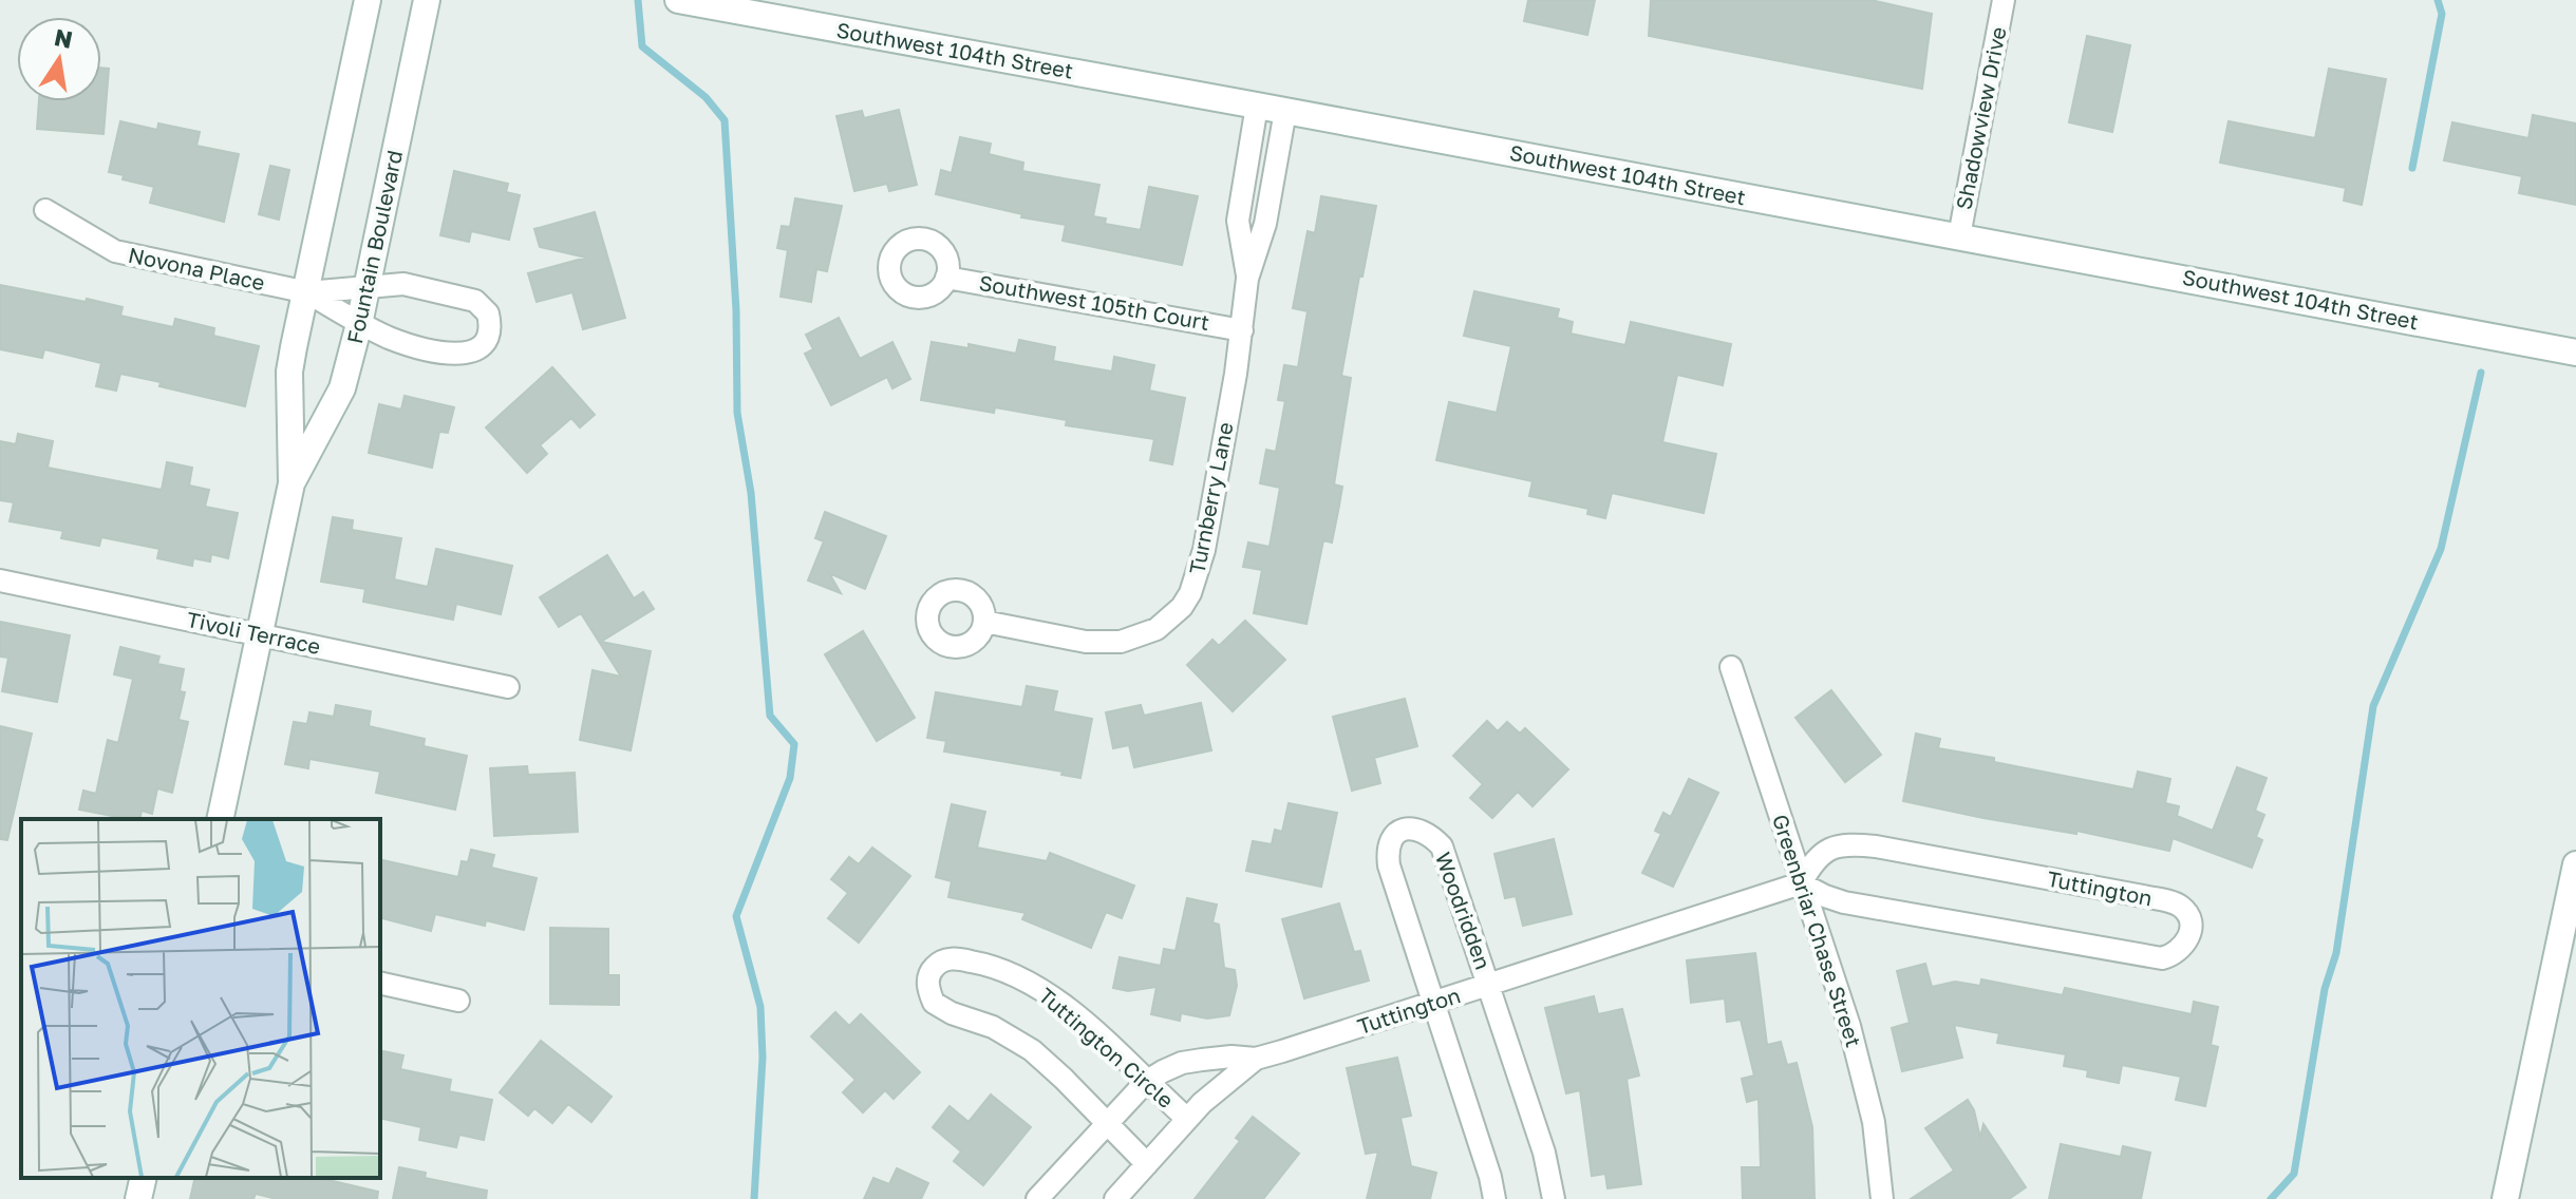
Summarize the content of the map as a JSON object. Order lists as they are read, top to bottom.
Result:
{
  "streets": {
    "main road": ["Southwest 104th Street", "Fountain Boulevard"],
    "street": [
      "Shadowview Drive",
      "Novona Place",
      "Southwest 105th Court",
      "Turnberry Lane",
      "Tivoli Terrace",
      "Tuttington",
      "Woodridden",
      "Greenbriar Chase Street",
      "Tuttington Circle"
    ]
  },
  "crossings": [
    ["Southwest 104th Street", "Shadowview Drive"],
    ["Southwest 104th Street", "Turnberry Lane"],
    ["Fountain Boulevard", "Novona Place"],
    ["Fountain Boulevard", "Tivoli Terrace"],
    ["Southwest 105th Court", "Turnberry Lane"],
    ["Tuttington", "Woodridden"],
    ["Tuttington", "Greenbriar Chase Street"],
    ["Tuttington", "Tuttington Circle"]
  ],
  "north": "top"
}
